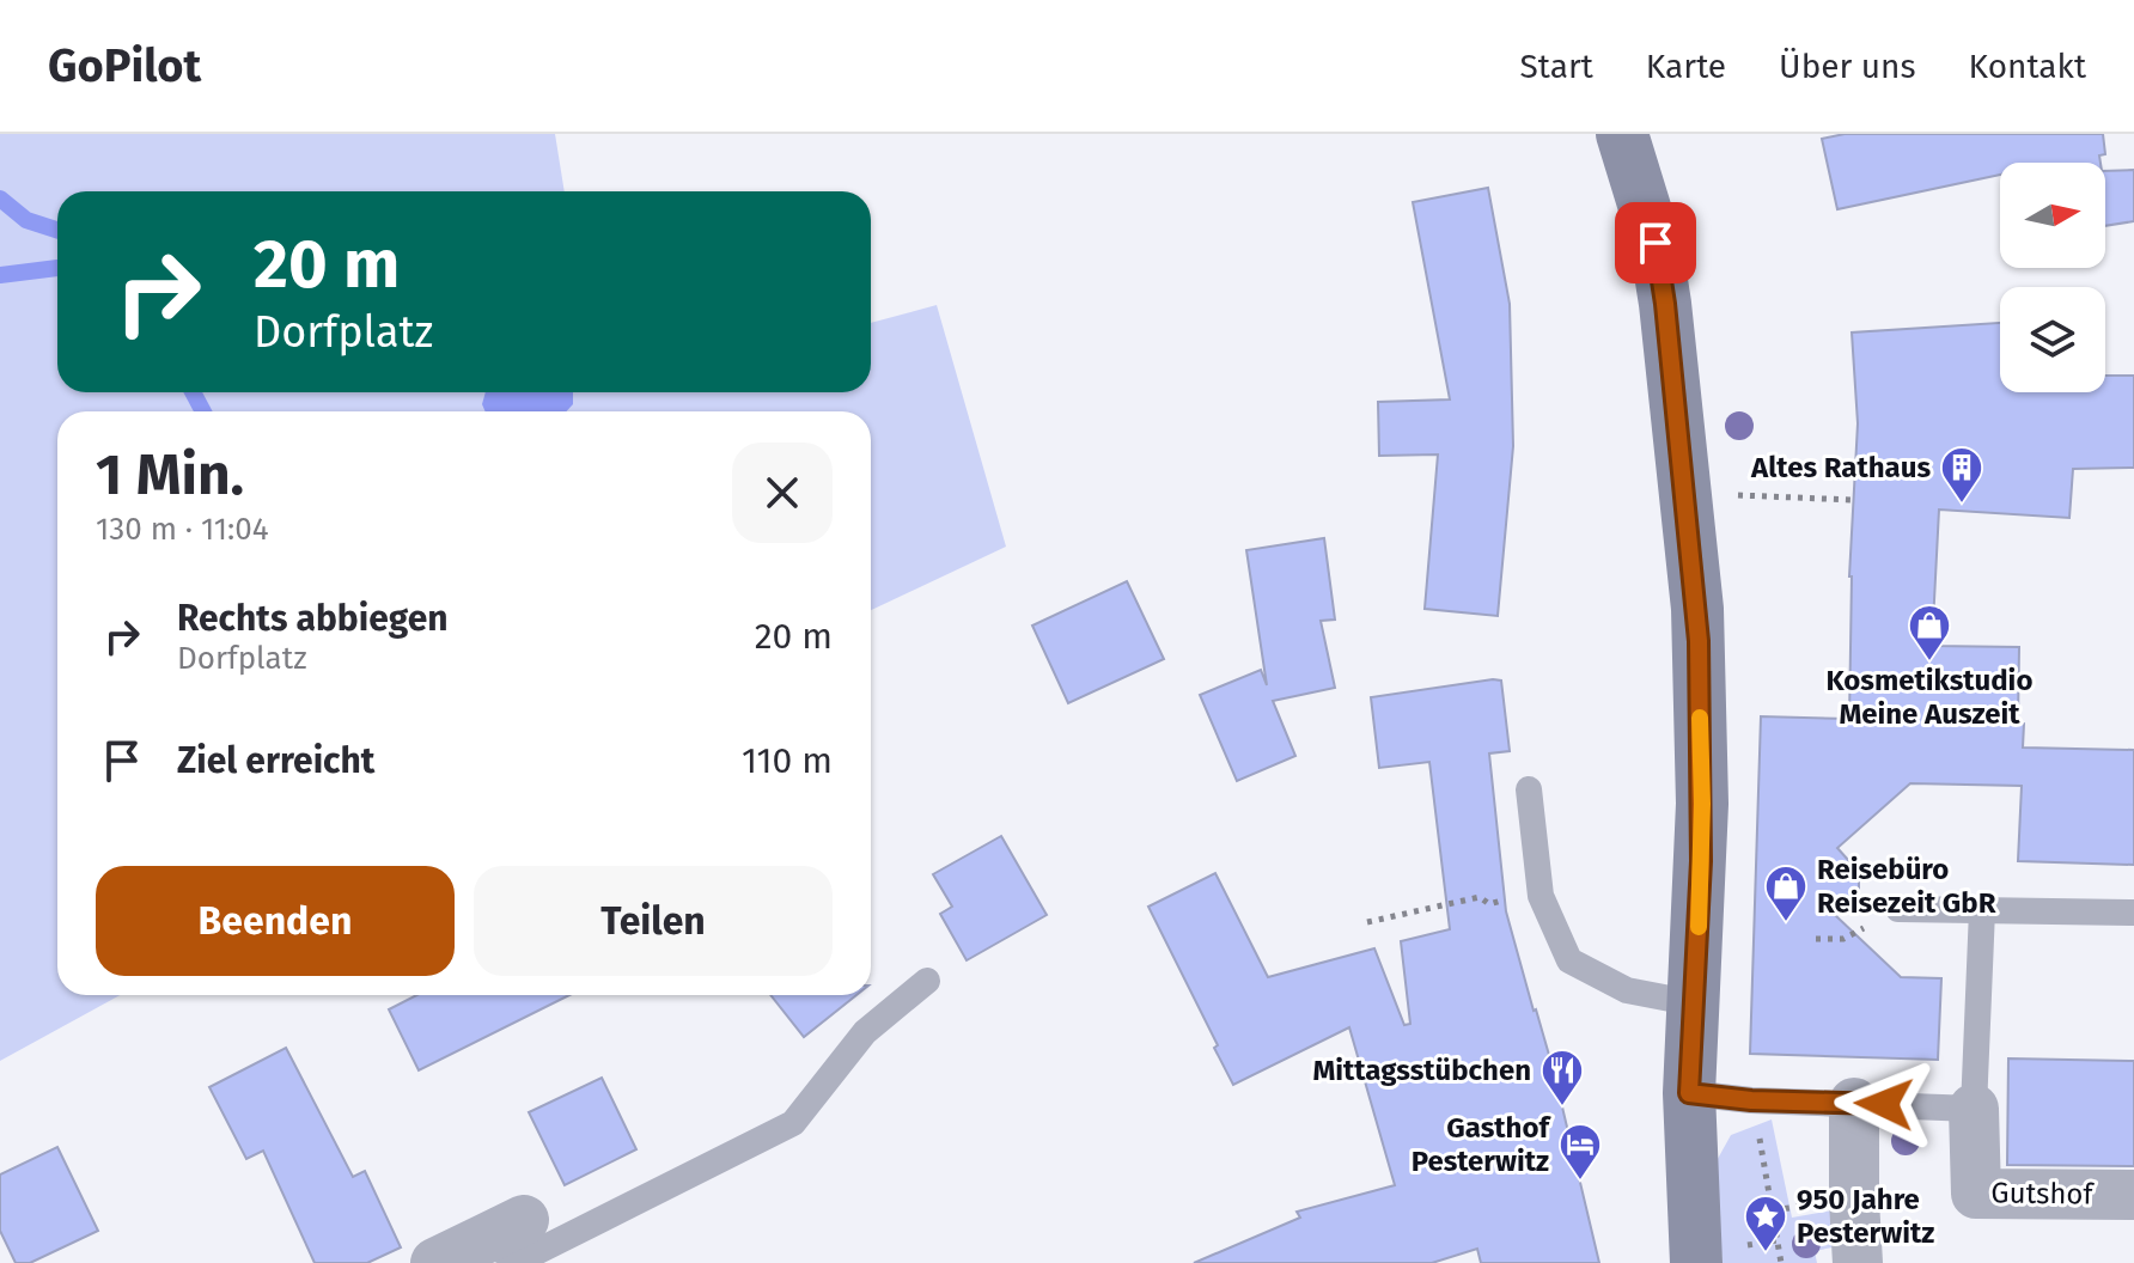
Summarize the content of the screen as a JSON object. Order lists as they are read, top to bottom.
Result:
{
  "streets": {
    "street": ["Gutshof"]
  },
  "places": {
    "building": ["Altes Rathaus"],
    "shop": ["Kosmetikstudio Meine Auszeit", "Reisebüro Reisezeit GbR"],
    "restaurant": ["Mittagsstübchen"],
    "hotel": ["Gasthof Pesterwitz"],
    "place": ["950 Jahre Pesterwitz"]
  },
  "north": "right",
  "page": {
    "header": "GoPilot",
    "nav": [
      "Start",
      "Karte",
      "Über uns",
      "Kontakt"
    ],
    "turn": ["20 m", "Dorfplatz"],
    "heading": ["1 Min.", "130 m · 11:04"],
    "list": [
      {
        "name": "Rechts abbiegen",
        "note": "Dorfplatz",
        "value": "20 m"
      },
      {
        "name": "Ziel erreicht",
        "value": "110 m"
      }
    ],
    "buttons": ["Beenden", "Teilen"]
  }
}
